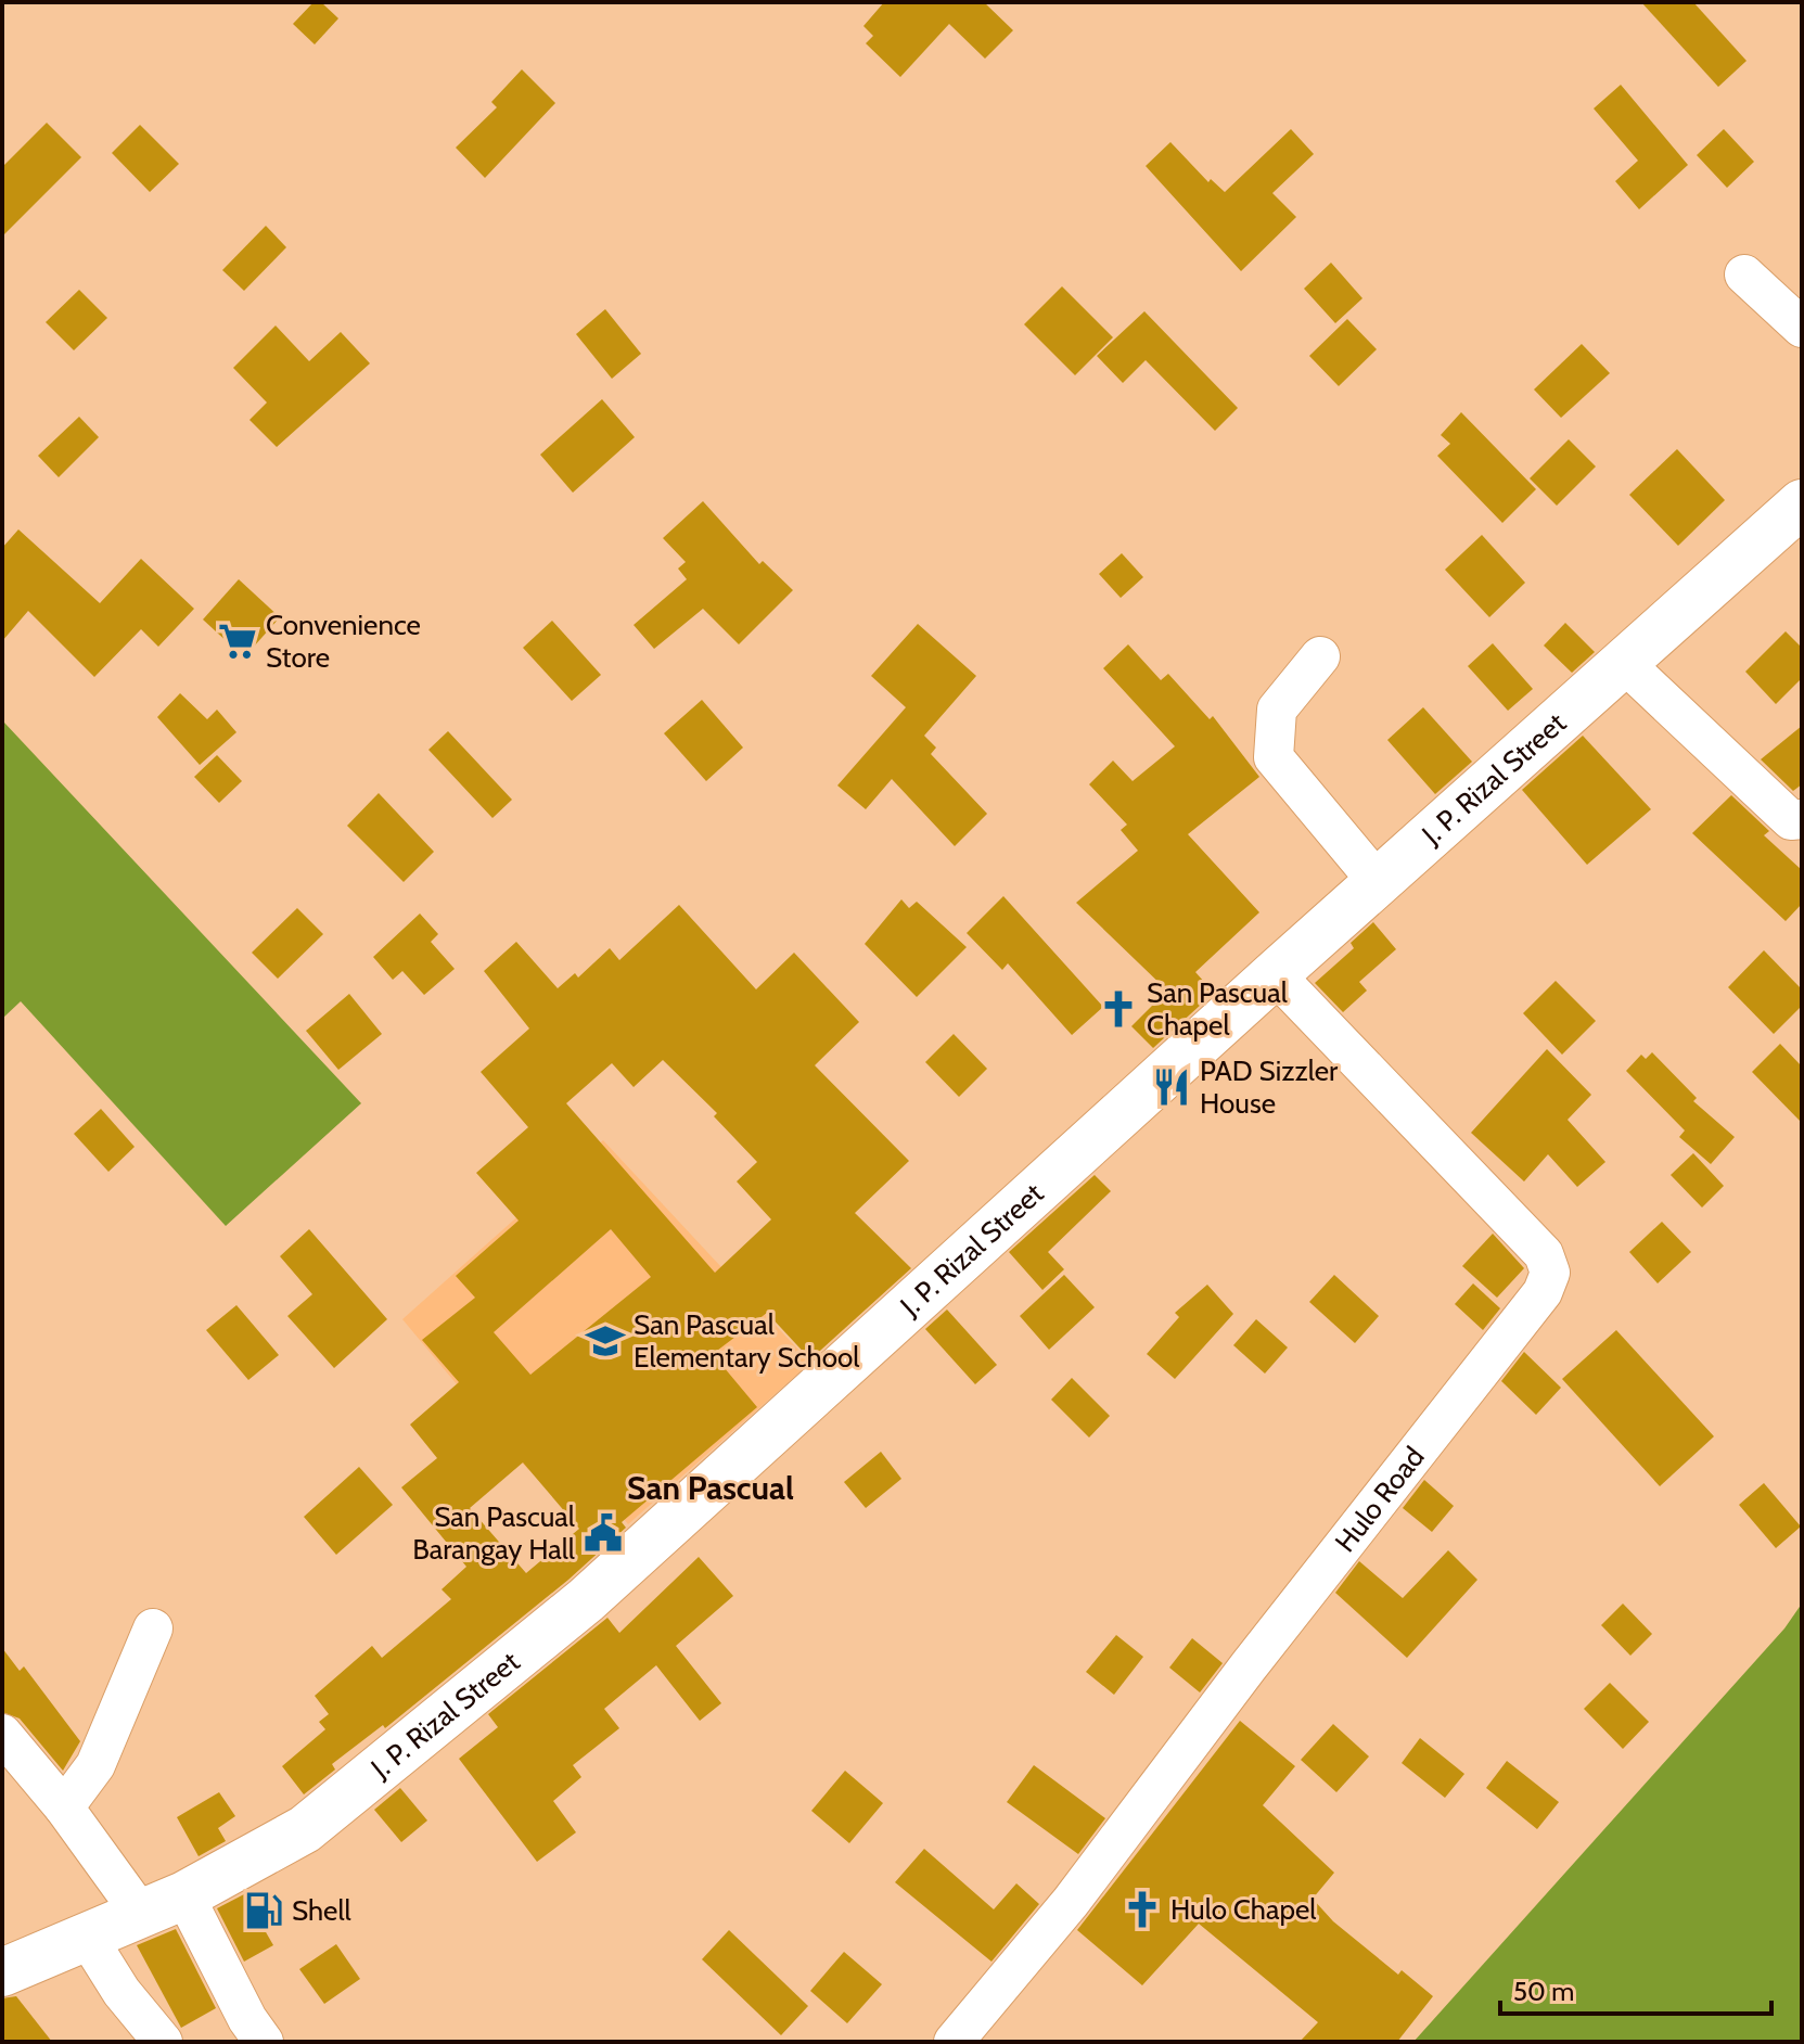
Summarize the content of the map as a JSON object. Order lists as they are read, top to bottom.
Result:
{
  "streets": {
    "main road": ["J. P. Rizal Street"],
    "street": ["Hulo Road"]
  },
  "crossings": [
    ["J. P. Rizal Street", "Hulo Road"]
  ],
  "districts": ["San Pascual"],
  "places": {
    "supermarket": ["Convenience Store"],
    "church": ["San Pascual Chapel", "Hulo Chapel"],
    "restaurant": ["PAD Sizzler House"],
    "school or university": ["San Pascual Elementary School"],
    "public building": ["San Pascual Barangay Hall"],
    "fuel station": ["Shell"]
  },
  "scale_bar": "50 m"
}
